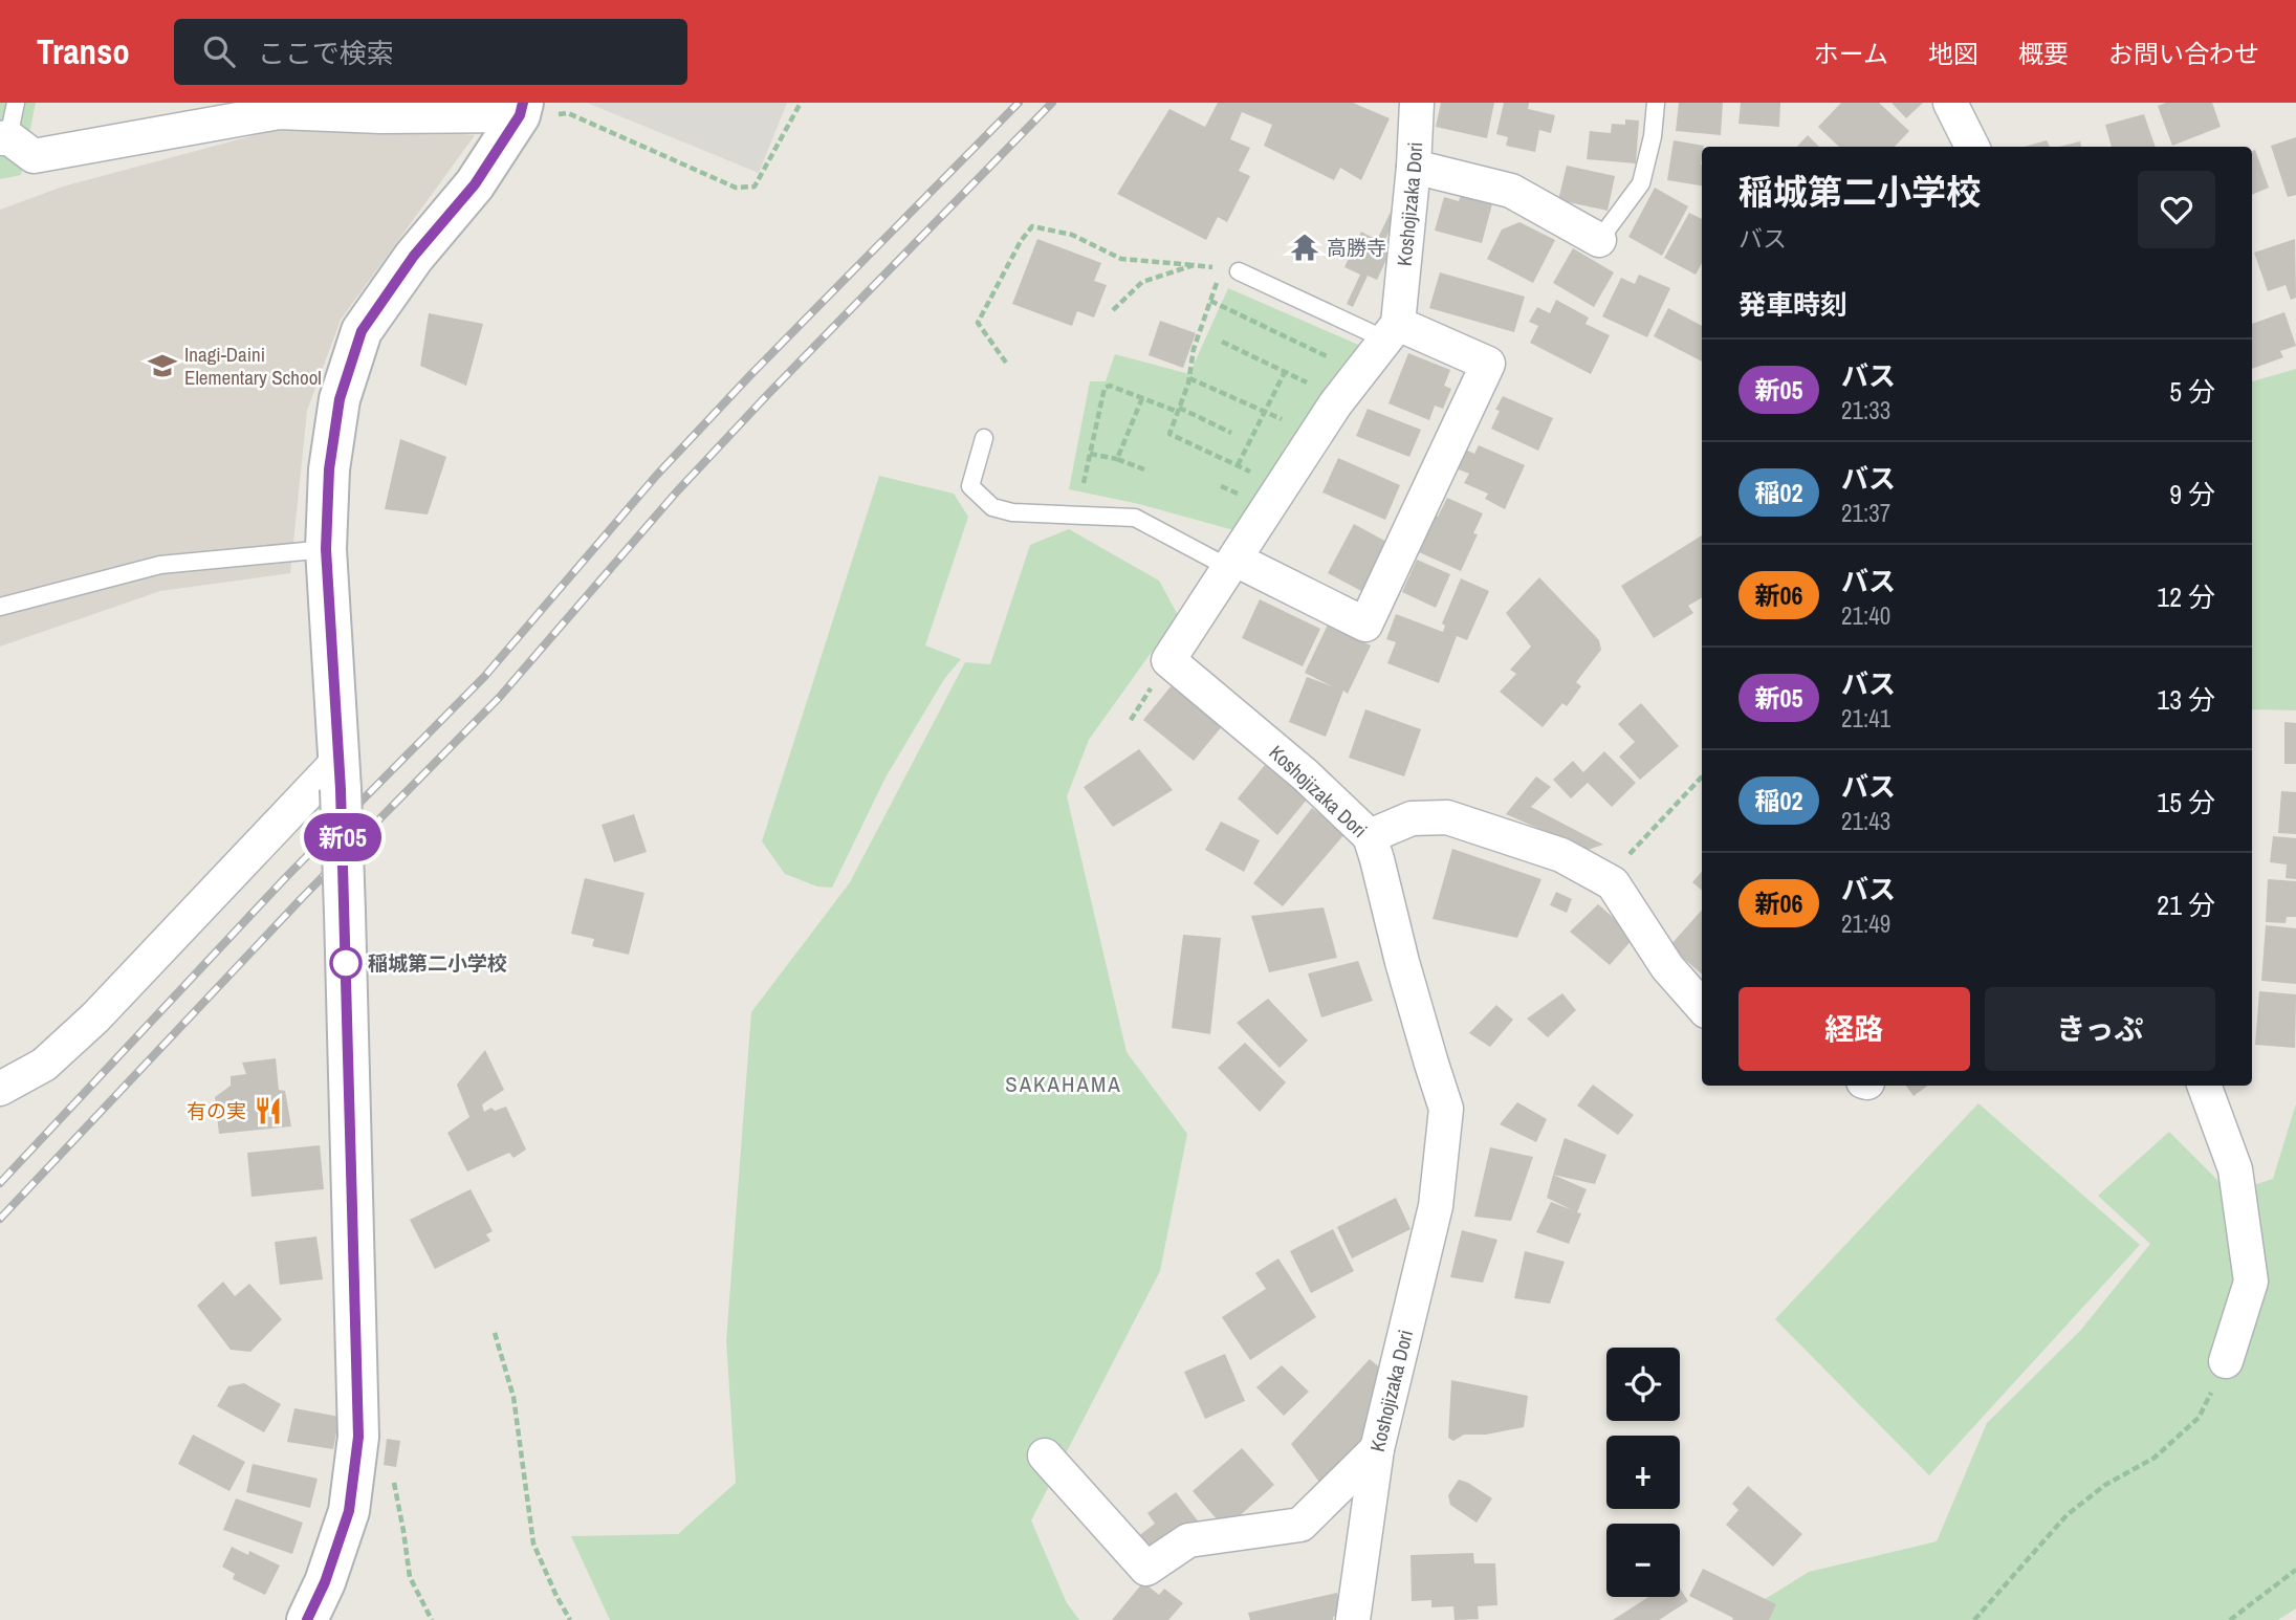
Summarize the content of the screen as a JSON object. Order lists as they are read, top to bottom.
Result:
{
  "streets": {
    "street": ["Koshojizaka Dori"]
  },
  "districts": ["SAKAHAMA"],
  "places": {
    "temple": ["高勝寺"],
    "school or university": ["Inagi-Daini Elementary School"],
    "other": ["稲城第二小学校"],
    "restaurant": ["有の実"]
  },
  "lines": ["bus line 新05"],
  "page": {
    "header": "Transo",
    "search": "ここで検索",
    "nav": [
      "ホーム",
      "地図",
      "概要",
      "お問い合わせ"
    ],
    "on_map": "新05",
    "heading": [
      ["稲城第二小学校", "バス"],
      "発車時刻"
    ],
    "list": [
      {
        "mark": "新05",
        "name": "バス",
        "note": "21:33",
        "value": "5 分"
      },
      {
        "mark": "稲02",
        "name": "バス",
        "note": "21:37",
        "value": "9 分"
      },
      {
        "mark": "新06",
        "name": "バス",
        "note": "21:40",
        "value": "12 分"
      },
      {
        "mark": "新05",
        "name": "バス",
        "note": "21:41",
        "value": "13 分"
      },
      {
        "mark": "稲02",
        "name": "バス",
        "note": "21:43",
        "value": "15 分"
      },
      {
        "mark": "新06",
        "name": "バス",
        "note": "21:49",
        "value": "21 分"
      }
    ],
    "buttons": ["経路", "きっぷ"],
    "map_buttons": ["+", "−"]
  }
}
